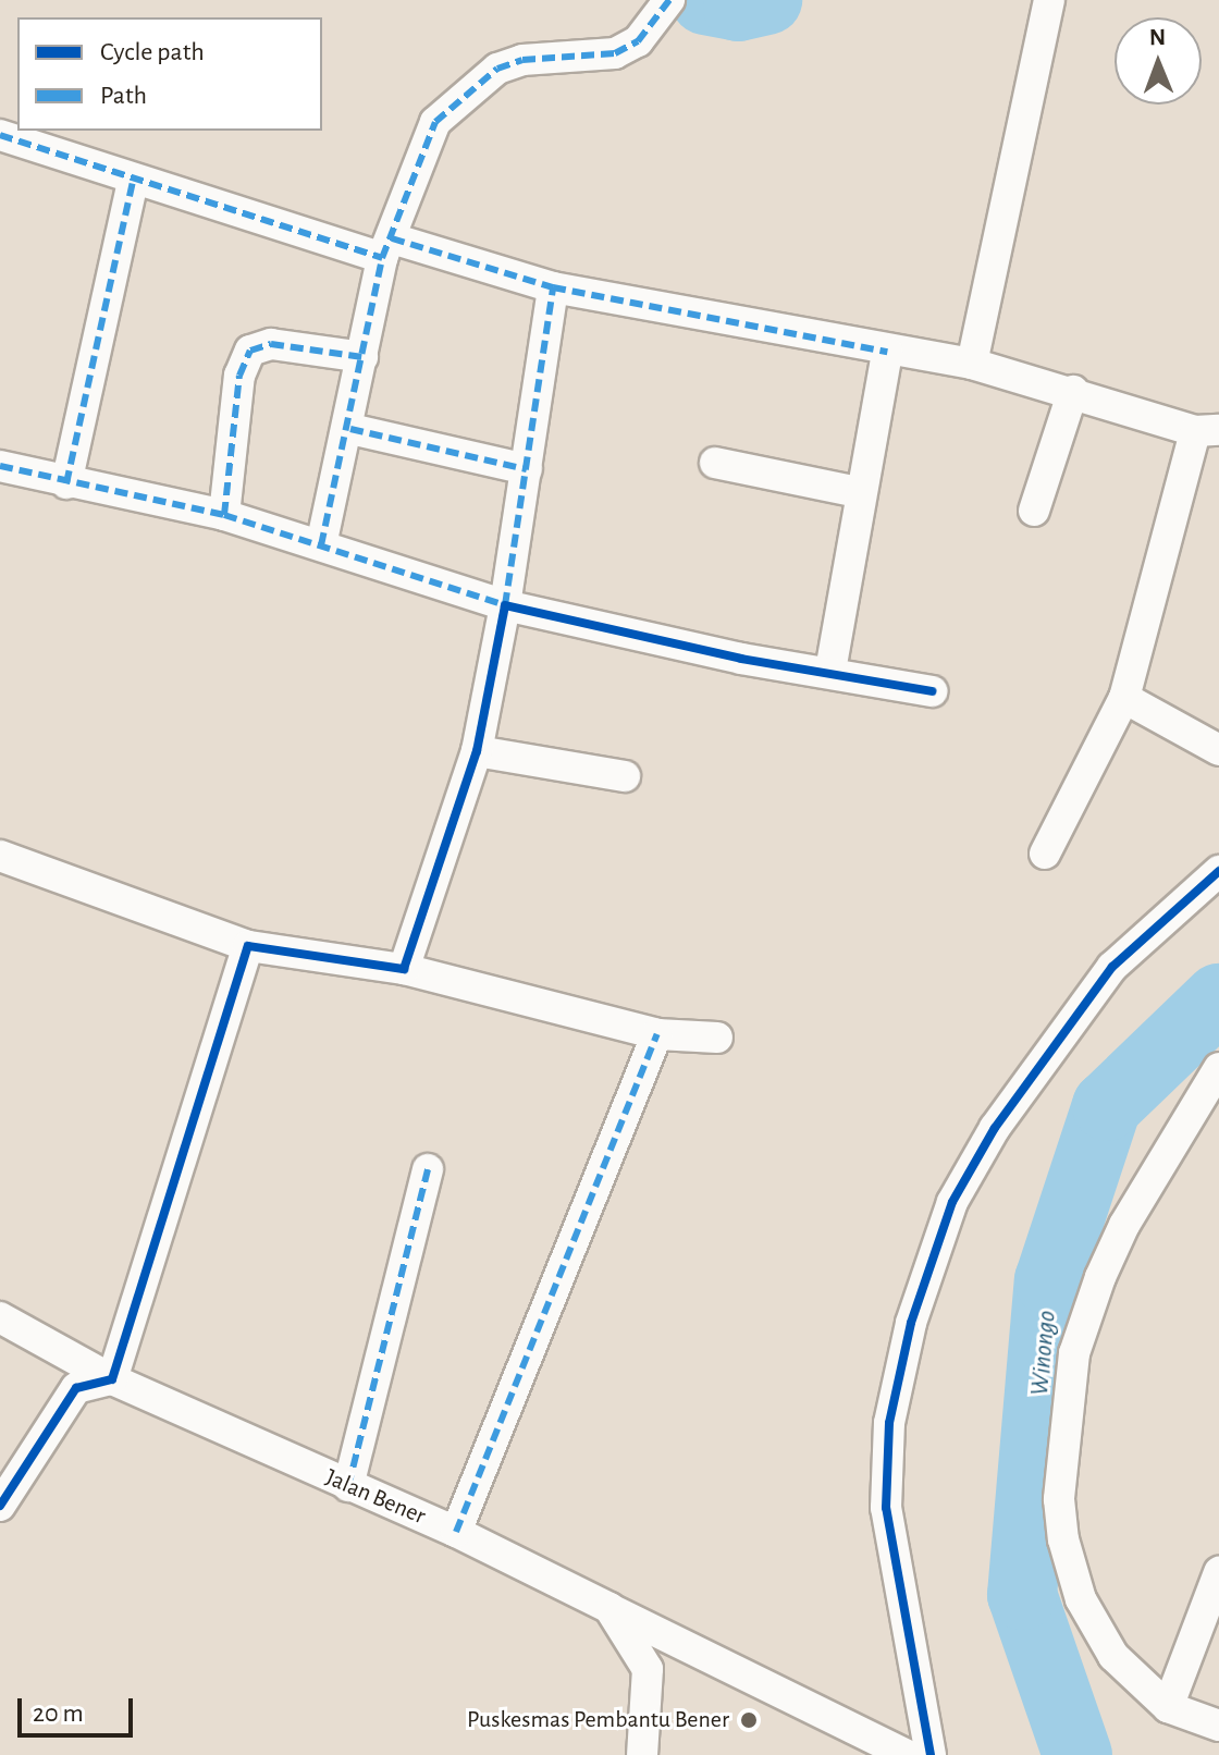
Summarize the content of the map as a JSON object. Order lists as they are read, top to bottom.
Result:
{
  "streets": {
    "street": ["Jalan Bener"]
  },
  "water": ["Winongo"],
  "places": ["Puskesmas Pembantu Bener"],
  "legend": ["Cycle path", "Path"],
  "scale_bar": "20 m",
  "north": "top"
}
